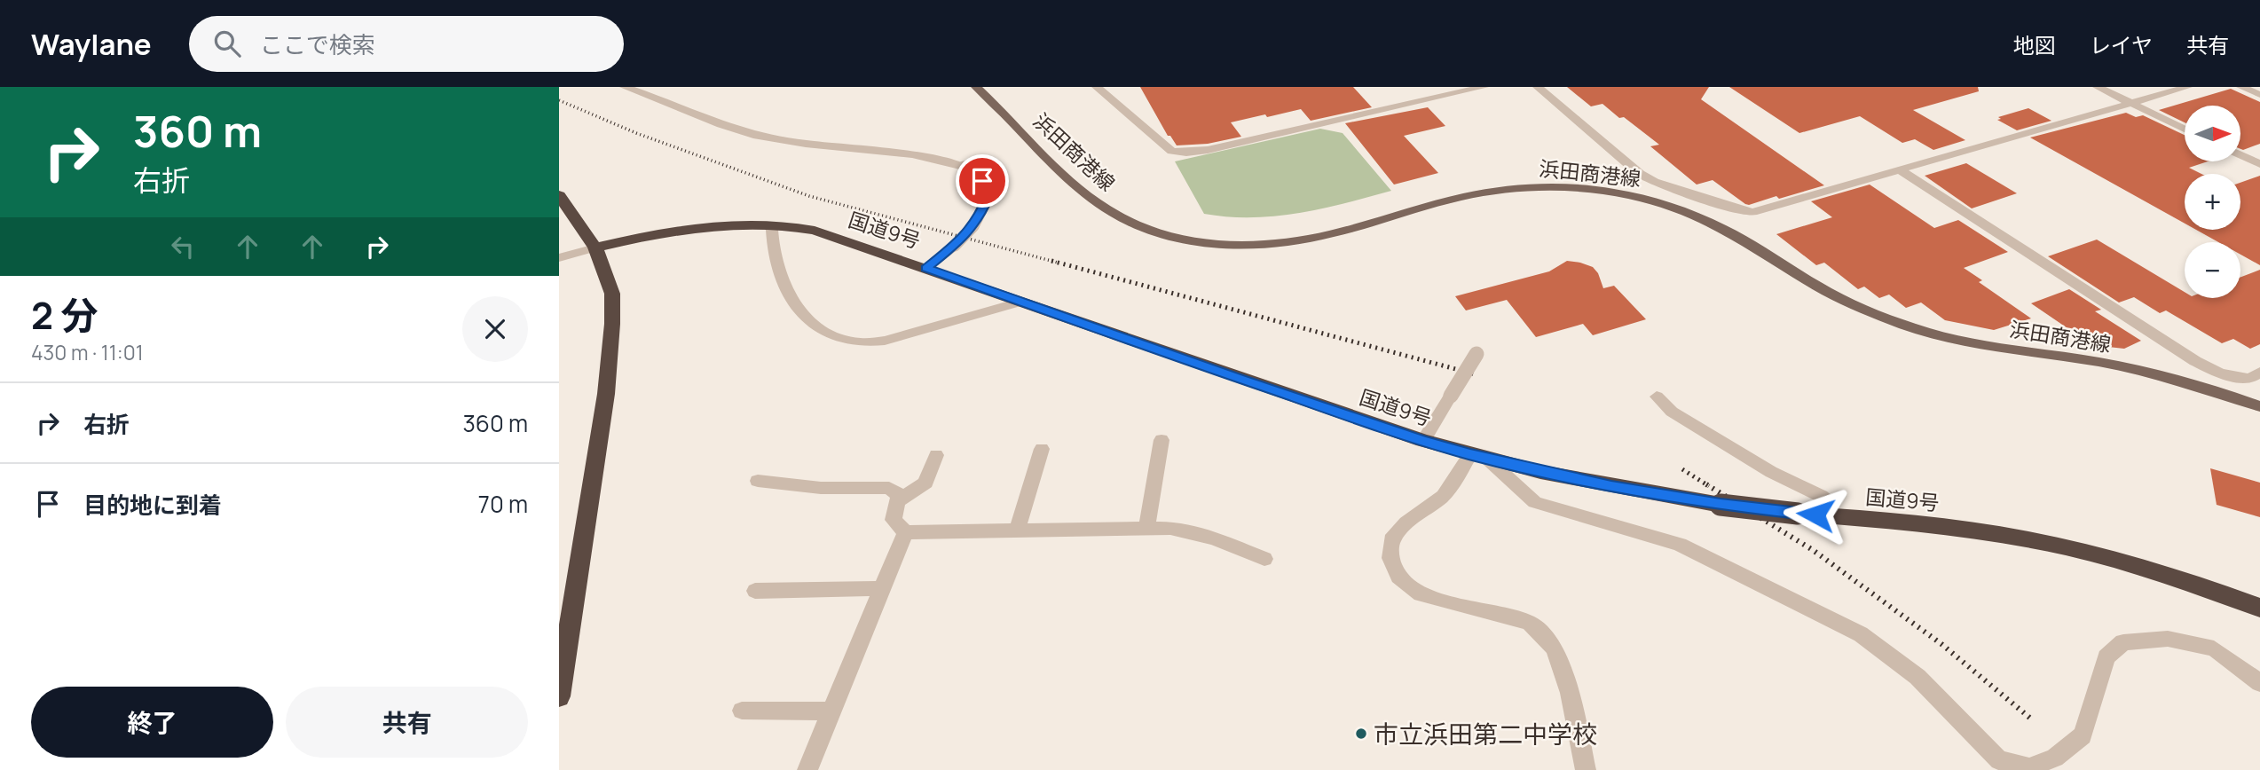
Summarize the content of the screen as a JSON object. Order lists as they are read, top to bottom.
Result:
{
  "streets": {
    "highway": ["国道9号"],
    "main road": ["浜田商港線"]
  },
  "places": ["市立浜田第二中学校"],
  "north": "right",
  "page": {
    "header": "Waylane",
    "search": "ここで検索",
    "nav": ["地図", "レイヤ", "共有"],
    "turn": ["360 m", "右折"],
    "map_buttons": ["+", "−"],
    "heading": ["2 分", "430 m · 11:01"],
    "list": [
      {
        "name": "右折",
        "value": "360 m"
      },
      {
        "name": "目的地に到着",
        "value": "70 m"
      }
    ],
    "buttons": ["終了", "共有"]
  }
}
